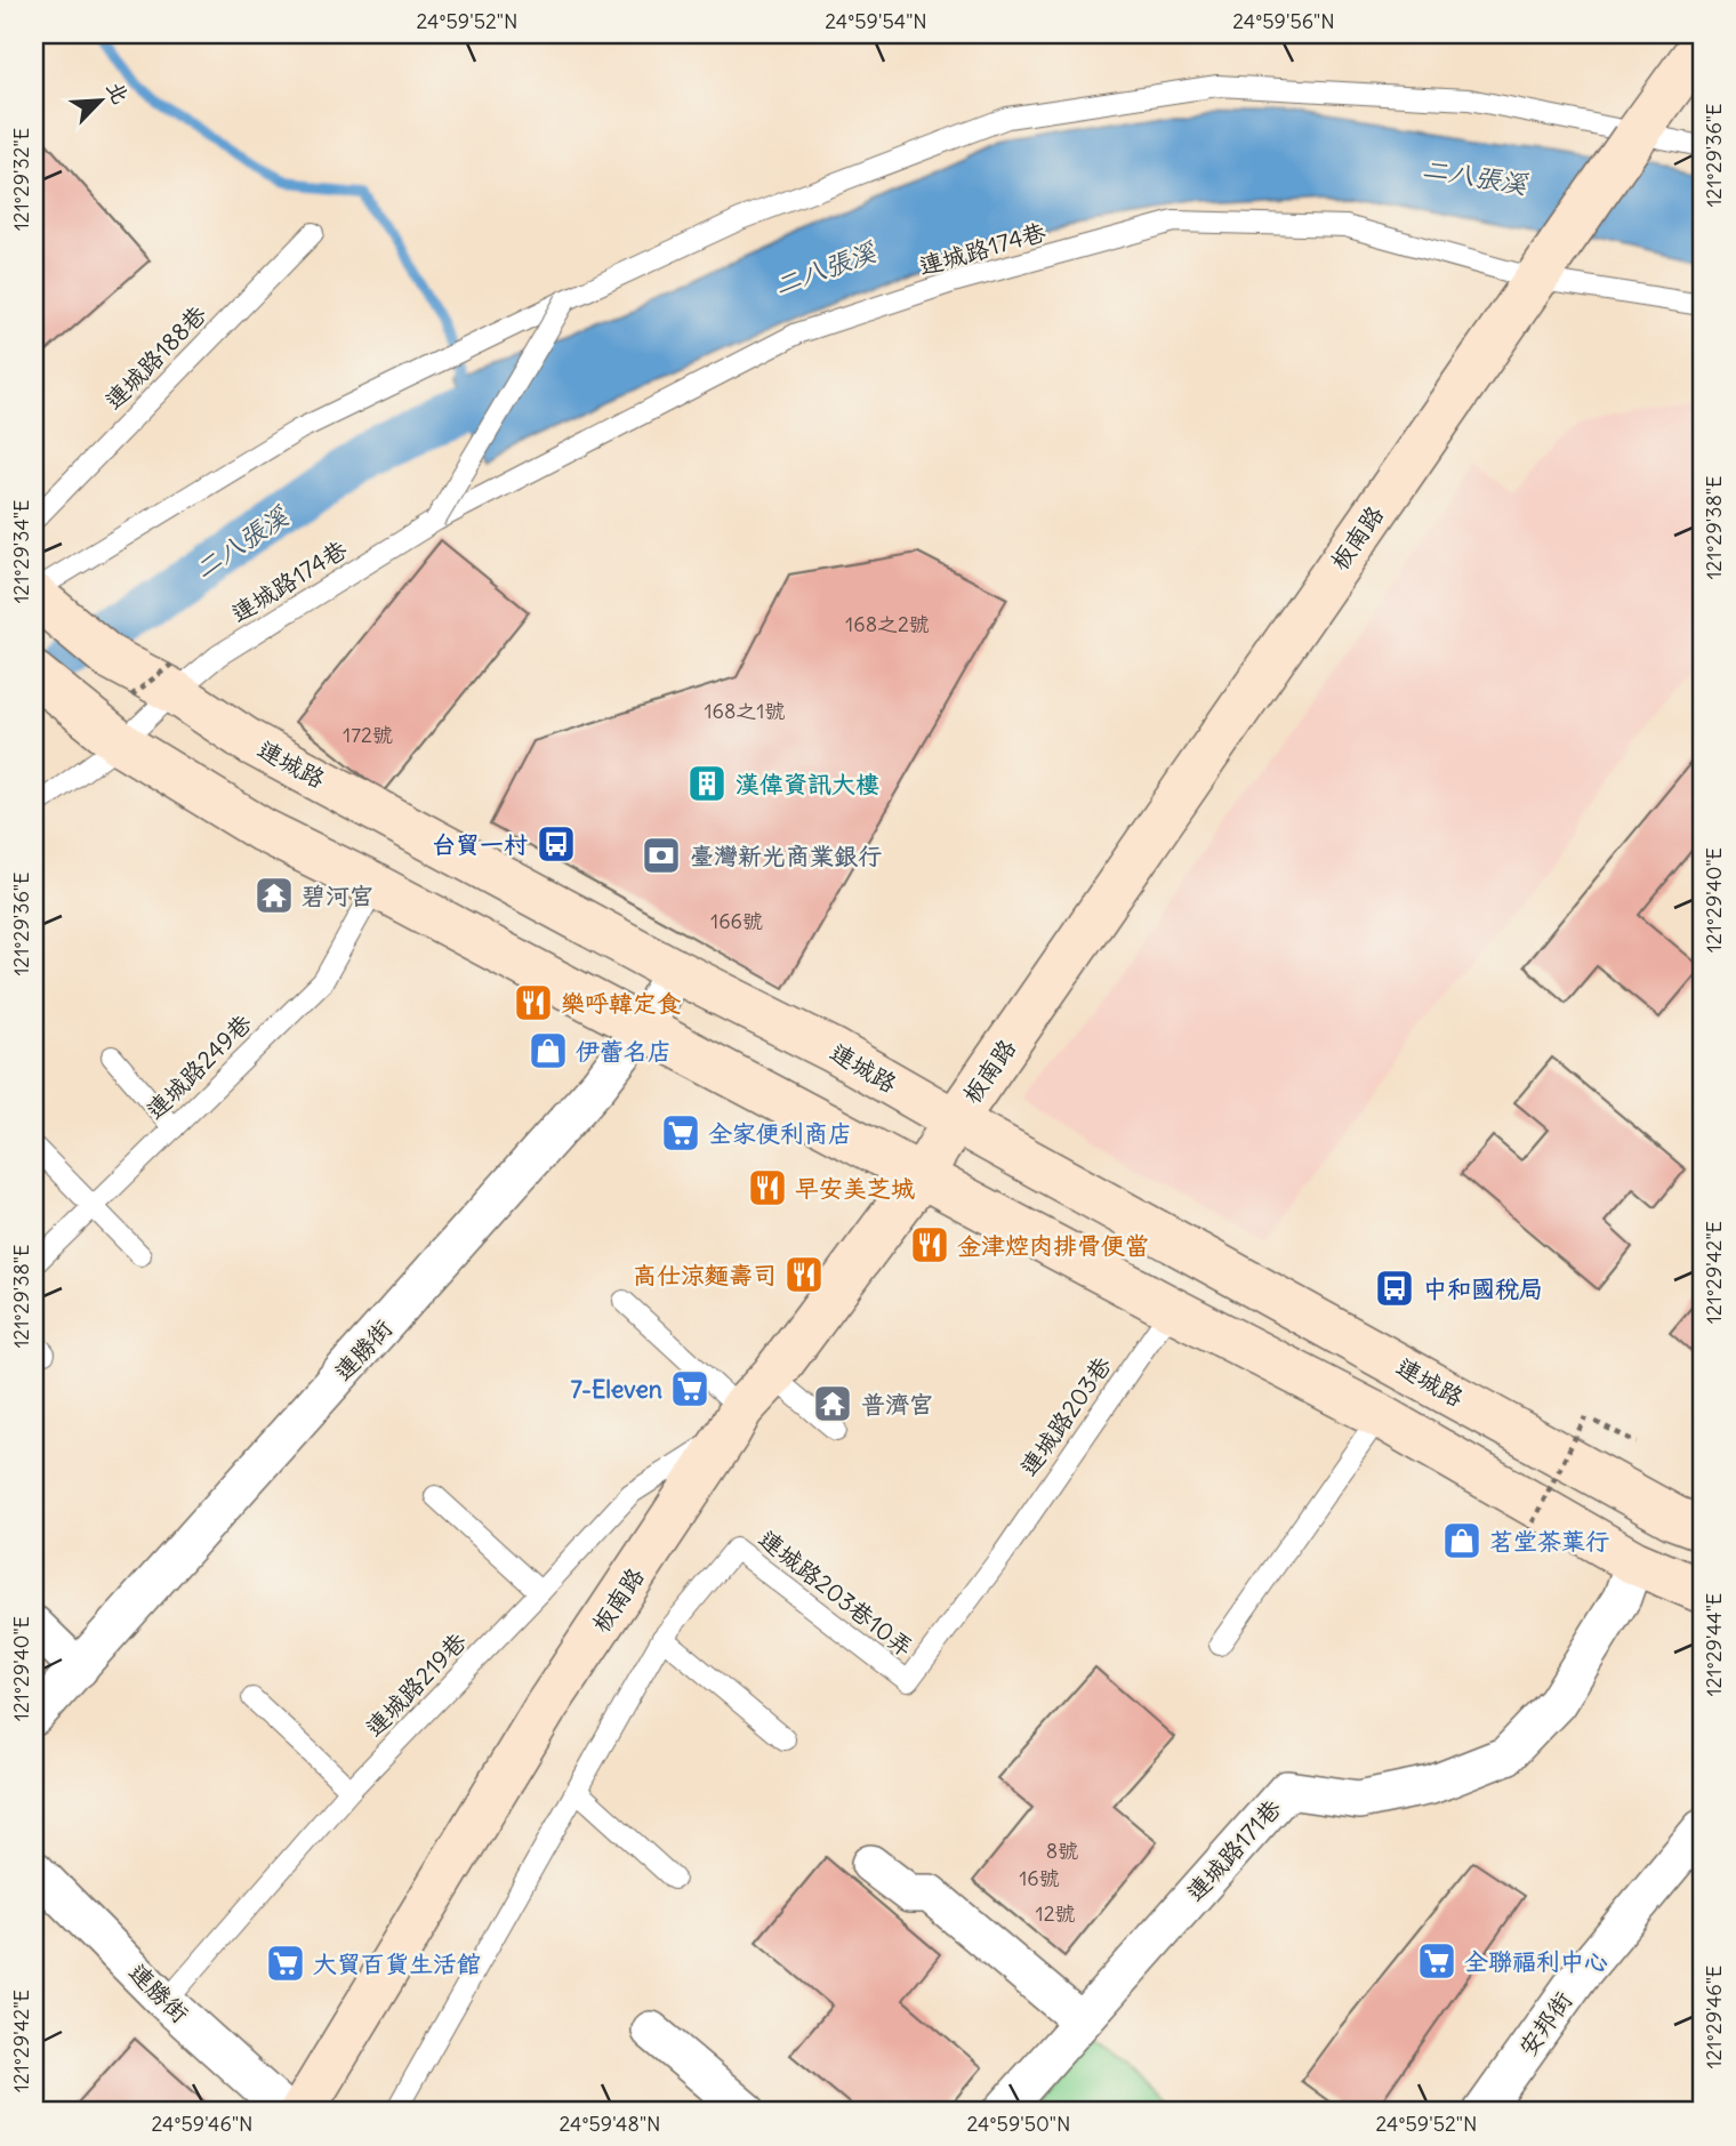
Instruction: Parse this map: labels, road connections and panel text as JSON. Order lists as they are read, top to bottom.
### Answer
{
  "streets": {
    "main road": ["板南路", "連城路"],
    "street": ["連勝街", "連城路171巷", "安邦街"],
    "lane": [
      "連城路174巷",
      "連城路188巷",
      "連城路249巷",
      "連城路203巷",
      "連城路203巷10弄",
      "連城路219巷"
    ]
  },
  "crossings": [
    ["連城路174巷", "板南路"],
    ["連城路174巷", "連城路"],
    ["板南路", "連城路"],
    ["板南路", "連城路219巷"],
    ["連城路", "連勝街"],
    ["連勝街", "連城路219巷"],
    ["連城路203巷", "連城路203巷10弄"]
  ],
  "water": ["二八張溪"],
  "places": {
    "building": ["漢偉資訊大樓"],
    "bus stop": ["台貿一村", "中和國稅局"],
    "bank": ["臺灣新光商業銀行"],
    "temple": ["碧河宮", "普濟宮"],
    "restaurant": [
      "樂呼韓定食",
      "早安美芝城",
      "金津焢肉排骨便當",
      "高仕涼麵壽司"
    ],
    "shop": ["伊蕾名店", "茗堂茶葉行"],
    "supermarket": [
      "全家便利商店",
      "7-Eleven",
      "全聯福利中心",
      "大貿百貨生活館"
    ]
  },
  "house_numbers": [
    "168之2號",
    "168之1號",
    "172號",
    "166號",
    "8號",
    "16號",
    "12號"
  ],
  "north": "top right",
  "coordinates": [
    "24°59'52\"N",
    "24°59'54\"N",
    "24°59'56\"N",
    "121°29'36\"E",
    "121°29'32\"E",
    "121°29'38\"E",
    "121°29'34\"E",
    "121°29'40\"E",
    "121°29'42\"E",
    "121°29'44\"E",
    "121°29'46\"E",
    "24°59'46\"N",
    "24°59'48\"N",
    "24°59'50\"N"
  ]
}
